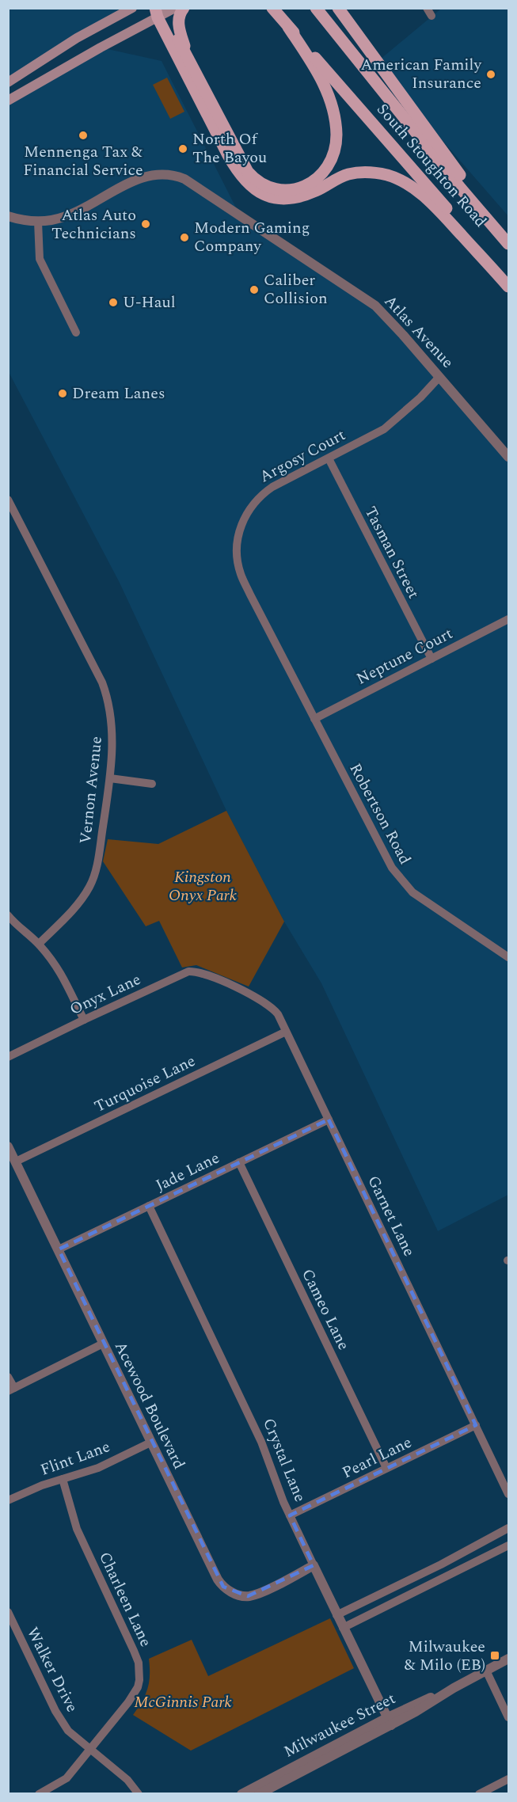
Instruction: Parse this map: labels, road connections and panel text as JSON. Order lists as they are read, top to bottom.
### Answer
{
  "streets": {
    "main road": ["South Stoughton Road"],
    "street": [
      "Atlas Avenue",
      "Argosy Court",
      "Tasman Street",
      "Neptune Court",
      "Vernon Avenue",
      "Robertson Road",
      "Onyx Lane",
      "Turquoise Lane",
      "Jade Lane",
      "Garnet Lane",
      "Cameo Lane",
      "Acewood Boulevard",
      "Pearl Lane",
      "Flint Lane",
      "Crystal Lane",
      "Charleen Lane",
      "Walker Drive",
      "Milwaukee Street"
    ]
  },
  "crossings": [
    ["Atlas Avenue", "Argosy Court"],
    ["Argosy Court", "Tasman Street"],
    ["Argosy Court", "Neptune Court"],
    ["Argosy Court", "Robertson Road"],
    ["Tasman Street", "Neptune Court"],
    ["Neptune Court", "Robertson Road"],
    ["Onyx Lane", "Garnet Lane"],
    ["Turquoise Lane", "Garnet Lane"],
    ["Turquoise Lane", "Acewood Boulevard"],
    ["Jade Lane", "Garnet Lane"],
    ["Jade Lane", "Cameo Lane"],
    ["Jade Lane", "Acewood Boulevard"],
    ["Jade Lane", "Crystal Lane"],
    ["Garnet Lane", "Pearl Lane"],
    ["Cameo Lane", "Pearl Lane"],
    ["Acewood Boulevard", "Flint Lane"],
    ["Acewood Boulevard", "Crystal Lane"],
    ["Pearl Lane", "Crystal Lane"],
    ["Flint Lane", "Charleen Lane"],
    ["Crystal Lane", "Milwaukee Street"],
    ["Charleen Lane", "Walker Drive"]
  ],
  "parks": ["Kingston Onyx Park", "McGinnis Park"],
  "places": {
    "other": [
      "American Family Insurance",
      "Mennenga Tax & Financial Service",
      "North Of The Bayou",
      "Atlas Auto Technicians",
      "Modern Gaming Company",
      "Caliber Collision",
      "U-Haul",
      "Dream Lanes"
    ],
    "transit": ["Milwaukee & Milo (EB)"]
  }
}
